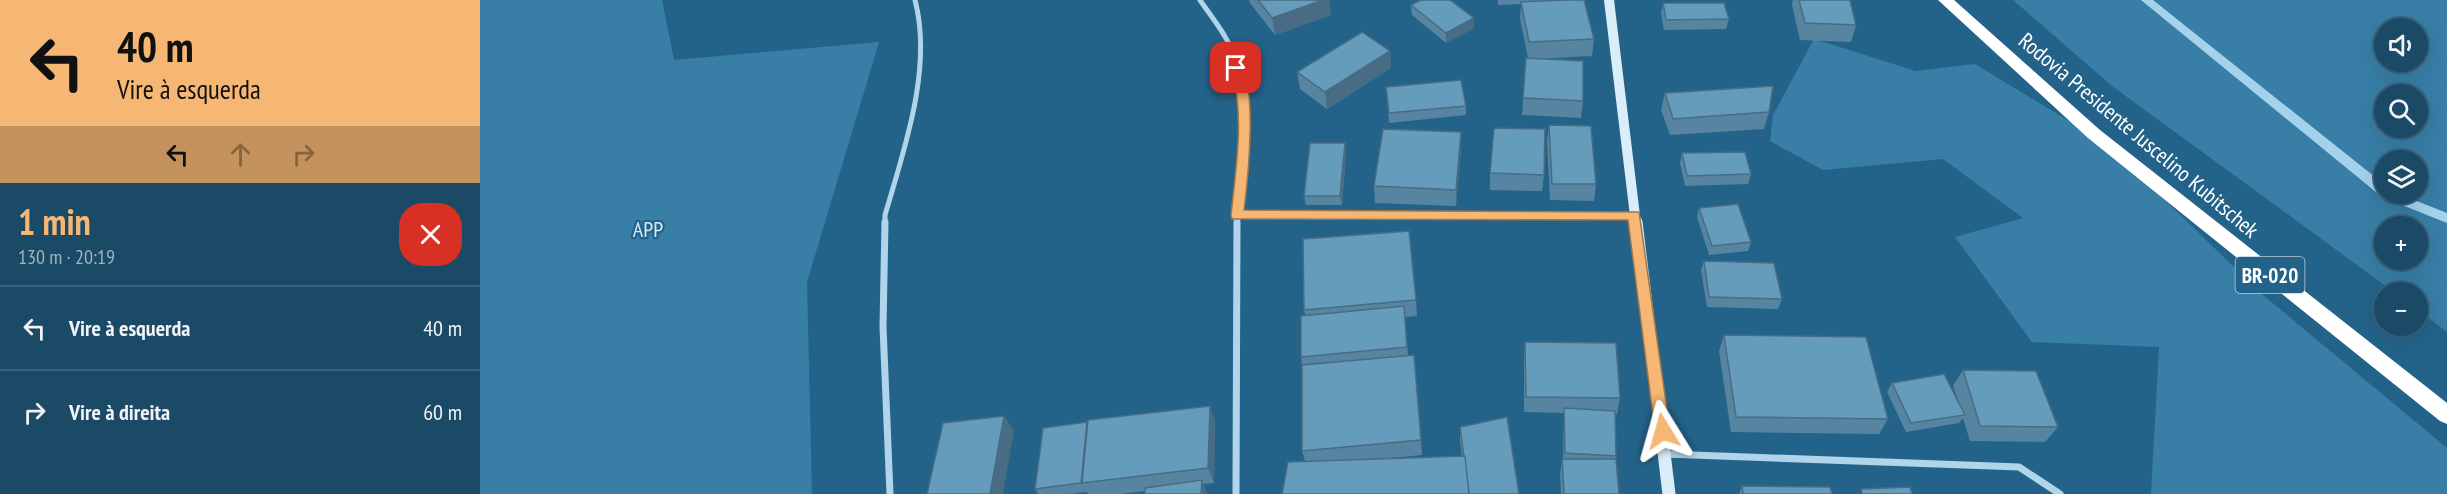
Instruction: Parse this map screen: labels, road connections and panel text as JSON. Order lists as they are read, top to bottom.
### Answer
{
  "streets": {
    "highway": ["Rodovia Presidente Juscelino Kubitschek", "BR-020"]
  },
  "parks": ["APP"],
  "page": {
    "turn": ["40 m", "Vire à esquerda"],
    "map_buttons": ["+", "−"],
    "heading": ["1 min", "130 m · 20:19"],
    "list": [
      {
        "name": "Vire à esquerda",
        "value": "40 m"
      },
      {
        "name": "Vire à direita",
        "value": "60 m"
      }
    ]
  }
}
